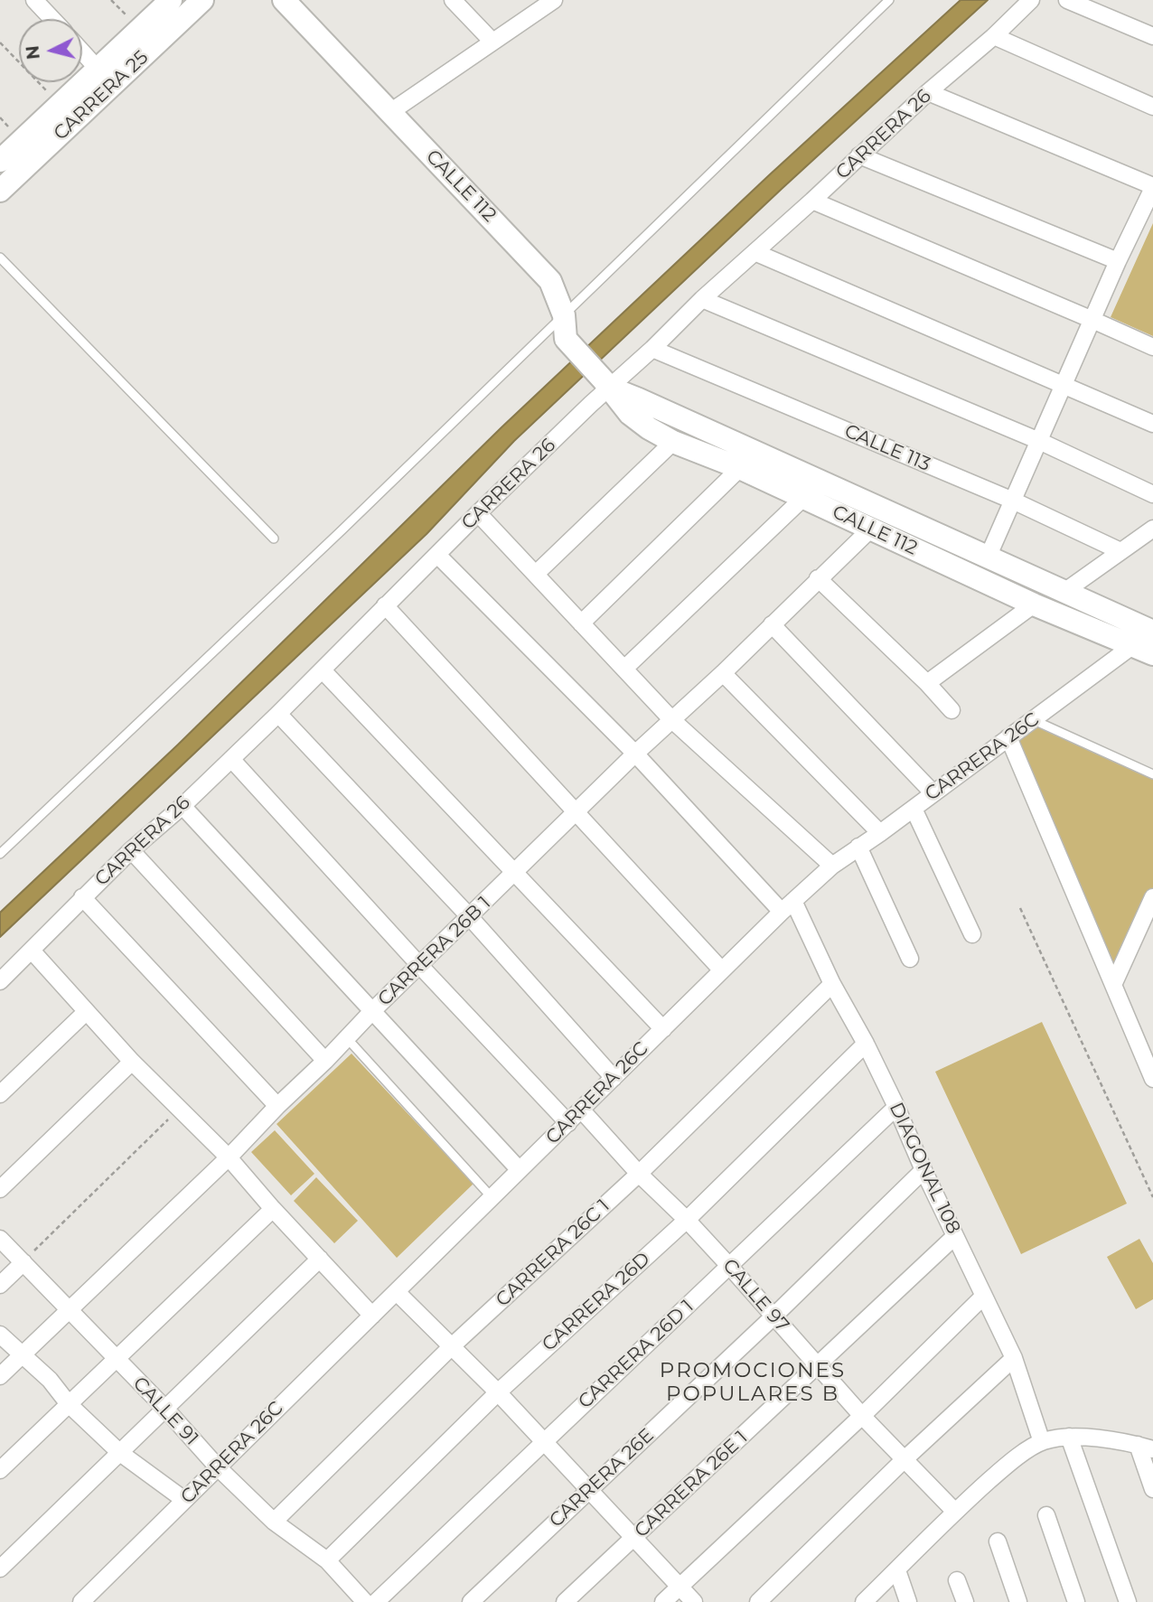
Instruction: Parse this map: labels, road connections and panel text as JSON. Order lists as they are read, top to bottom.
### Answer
{
  "streets": {
    "street": [
      "CARRERA 25",
      "CARRERA 26",
      "CALLE 112",
      "CALLE 113",
      "CARRERA 26C",
      "CARRERA 26B 1",
      "DIAGONAL 108",
      "CARRERA 26C 1",
      "CALLE 97",
      "CARRERA 26D",
      "CARRERA 26D 1",
      "CALLE 91",
      "CARRERA 26E",
      "CARRERA 26E 1"
    ]
  },
  "crossings": [
    ["CARRERA 26", "CALLE 112"],
    ["CARRERA 26", "CALLE 113"],
    ["CARRERA 26", "DIAGONAL 108"],
    ["CALLE 112", "CARRERA 26C"],
    ["CALLE 112", "CARRERA 26B 1"],
    ["CARRERA 26C", "DIAGONAL 108"],
    ["CARRERA 26C", "CALLE 97"],
    ["CARRERA 26C", "CALLE 91"],
    ["CARRERA 26B 1", "DIAGONAL 108"],
    ["CARRERA 26B 1", "CALLE 91"],
    ["DIAGONAL 108", "CARRERA 26C 1"],
    ["DIAGONAL 108", "CARRERA 26D"],
    ["DIAGONAL 108", "CARRERA 26D 1"],
    ["DIAGONAL 108", "CARRERA 26E"],
    ["DIAGONAL 108", "CARRERA 26E 1"],
    ["CARRERA 26C 1", "CALLE 97"],
    ["CARRERA 26C 1", "CALLE 91"],
    ["CALLE 97", "CARRERA 26D"],
    ["CALLE 97", "CARRERA 26D 1"],
    ["CALLE 97", "CARRERA 26E"],
    ["CALLE 97", "CARRERA 26E 1"],
    ["CARRERA 26D", "CALLE 91"]
  ],
  "districts": ["PROMOCIONES POPULARES B"],
  "north": "left"
}
